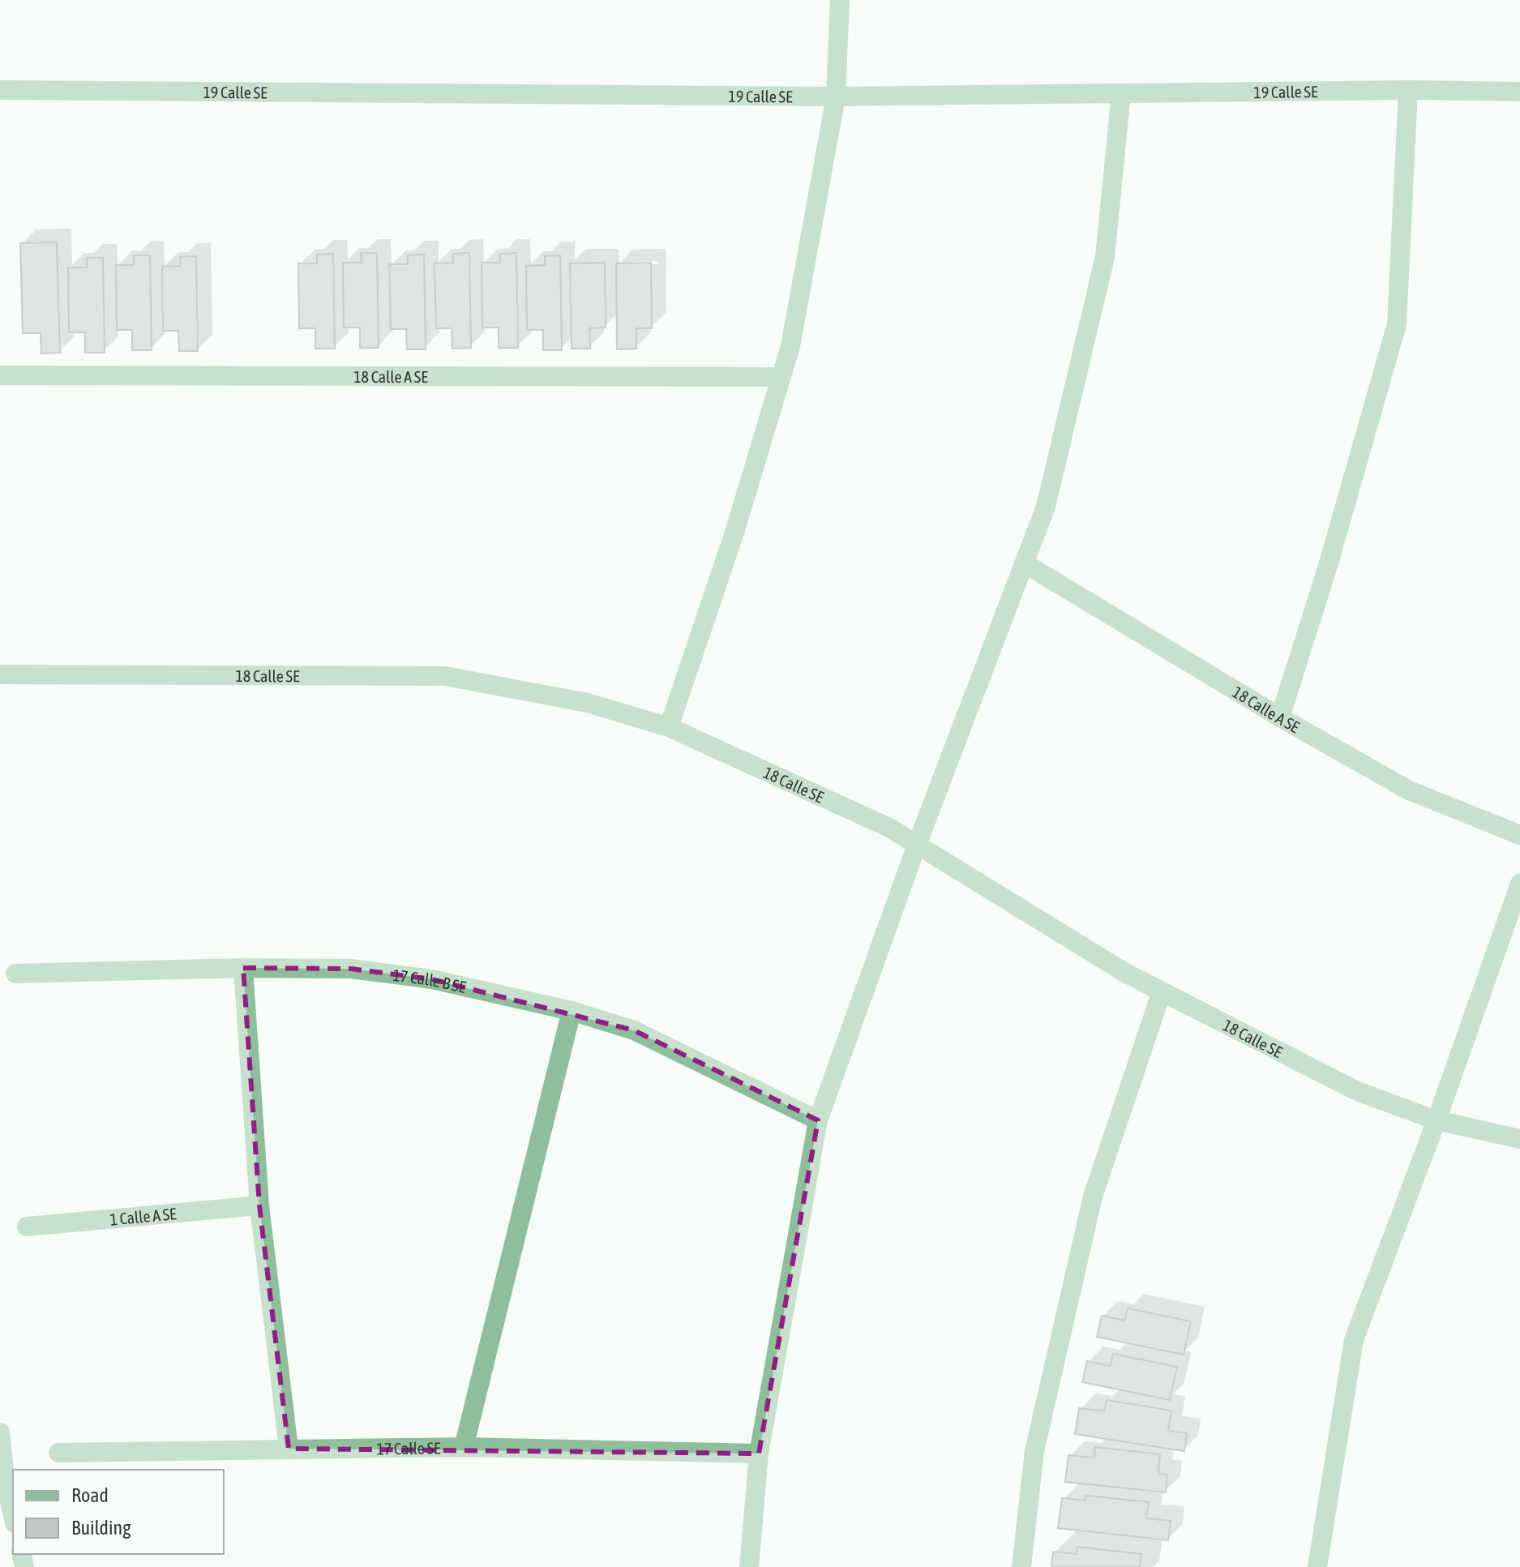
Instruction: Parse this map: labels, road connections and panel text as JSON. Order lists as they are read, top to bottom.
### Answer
{
  "streets": {
    "street": [
      "19 Calle SE",
      "18 Calle A SE",
      "18 Calle SE",
      "17 Calle B SE",
      "1 Calle A SE",
      "17 Calle SE"
    ]
  },
  "legend": ["Road", "Building"]
}
